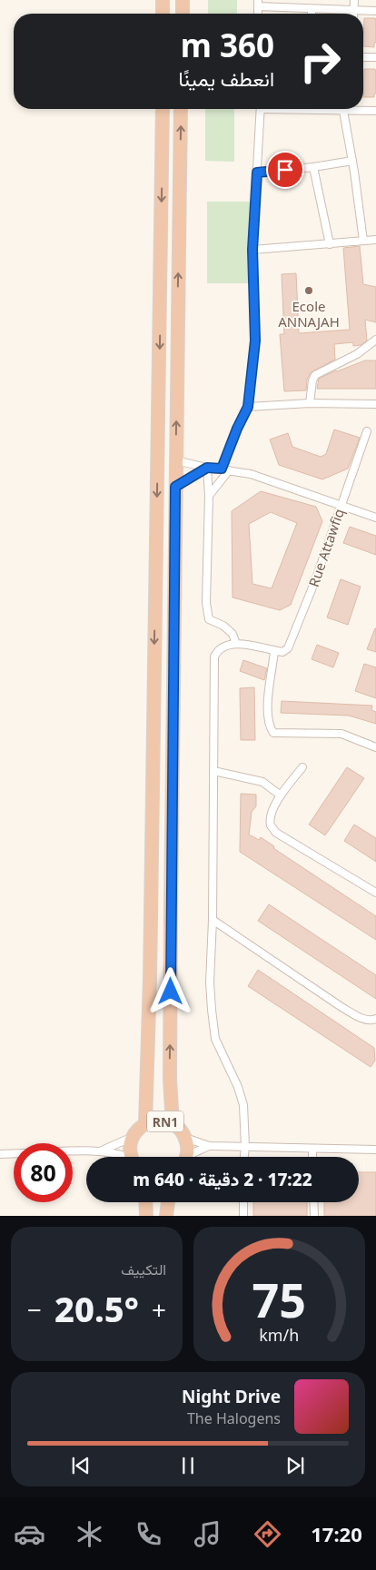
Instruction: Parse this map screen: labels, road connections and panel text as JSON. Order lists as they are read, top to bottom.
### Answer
{
  "streets": {
    "highway": ["RN1"],
    "street": ["Rue Attawfiq"]
  },
  "places": ["Ecole ANNAJAH"],
  "page": {
    "turn": ["360 m", "انعطف يمينًا"],
    "limit": "80",
    "trip": "17:22 · 2 دقيقة · 640 m",
    "tile": "التكييف",
    "heat": ["−", "20.5°", "+"],
    "song": ["Night Drive", "The Halogens"],
    "tabs": "17:20",
    "gauge": ["75", "km/h"]
  }
}
